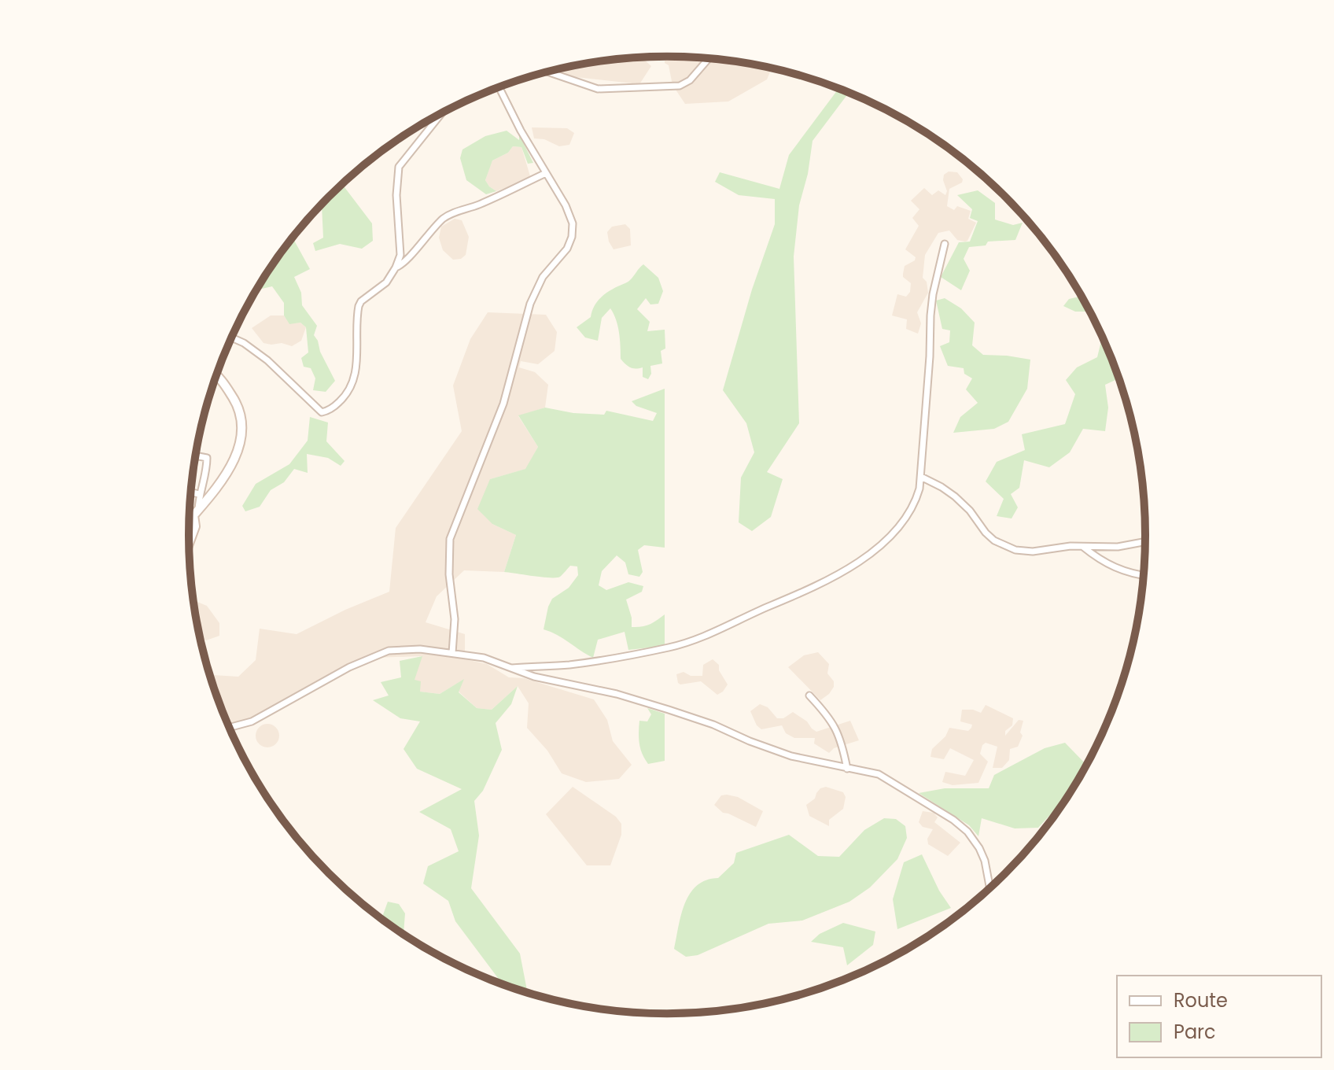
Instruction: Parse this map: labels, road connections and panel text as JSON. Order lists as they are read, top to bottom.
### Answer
{
  "legend": ["Route", "Parc"]
}
